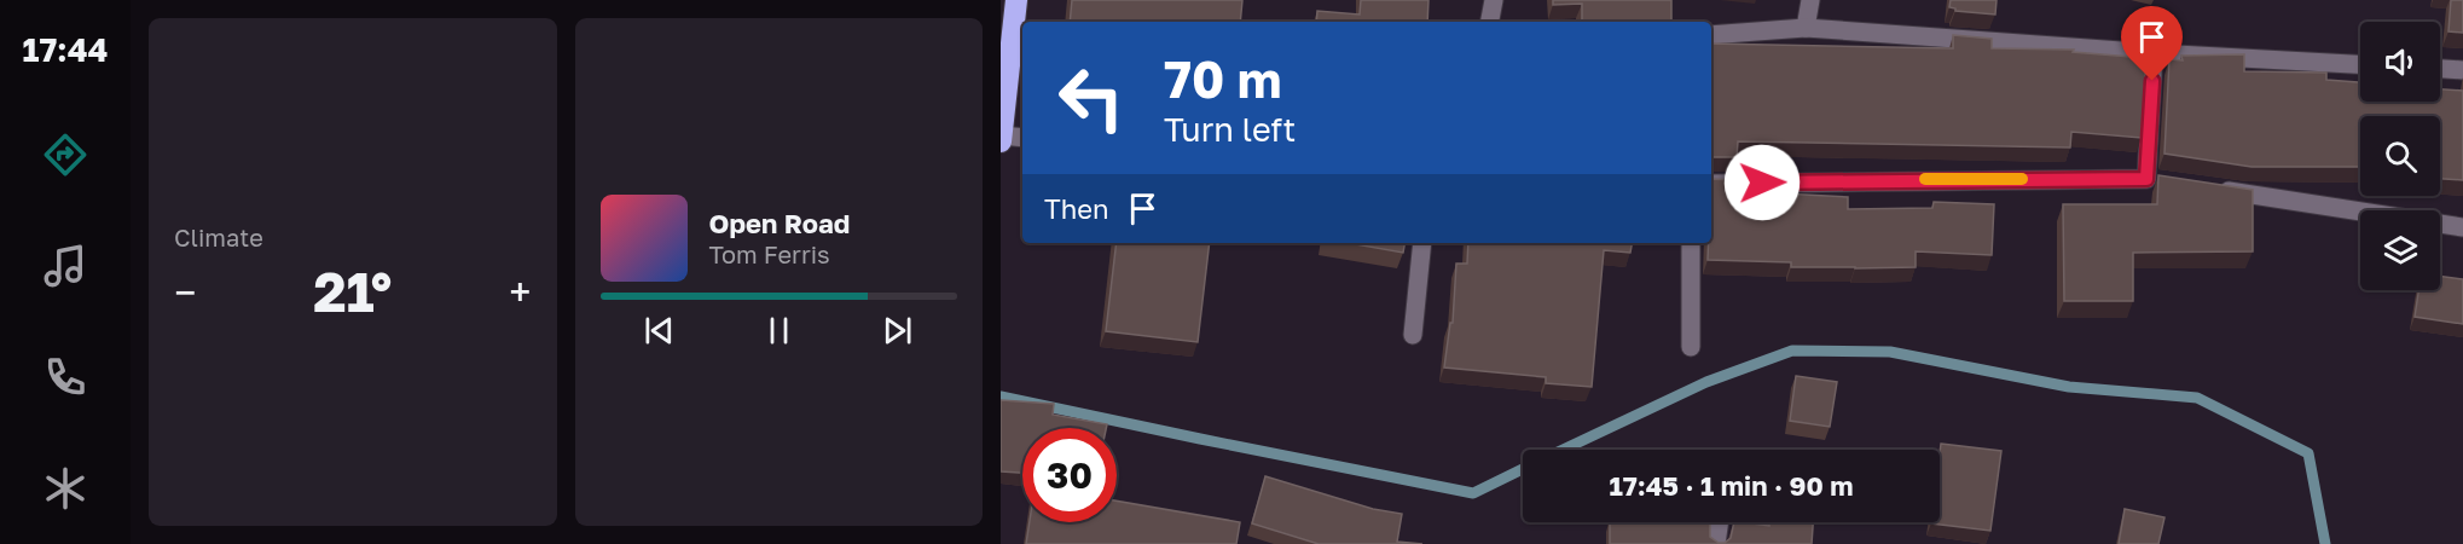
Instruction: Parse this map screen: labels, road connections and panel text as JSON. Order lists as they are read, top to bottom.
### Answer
{
  "page": {
    "tabs": "17:44",
    "tile": "Climate",
    "turn": ["70 m", "Turn left"],
    "then": "Then",
    "song": ["Open Road", "Tom Ferris"],
    "heat": ["−", "21°", "+"],
    "limit": "30",
    "trip": "17:45 · 1 min · 90 m"
  }
}
